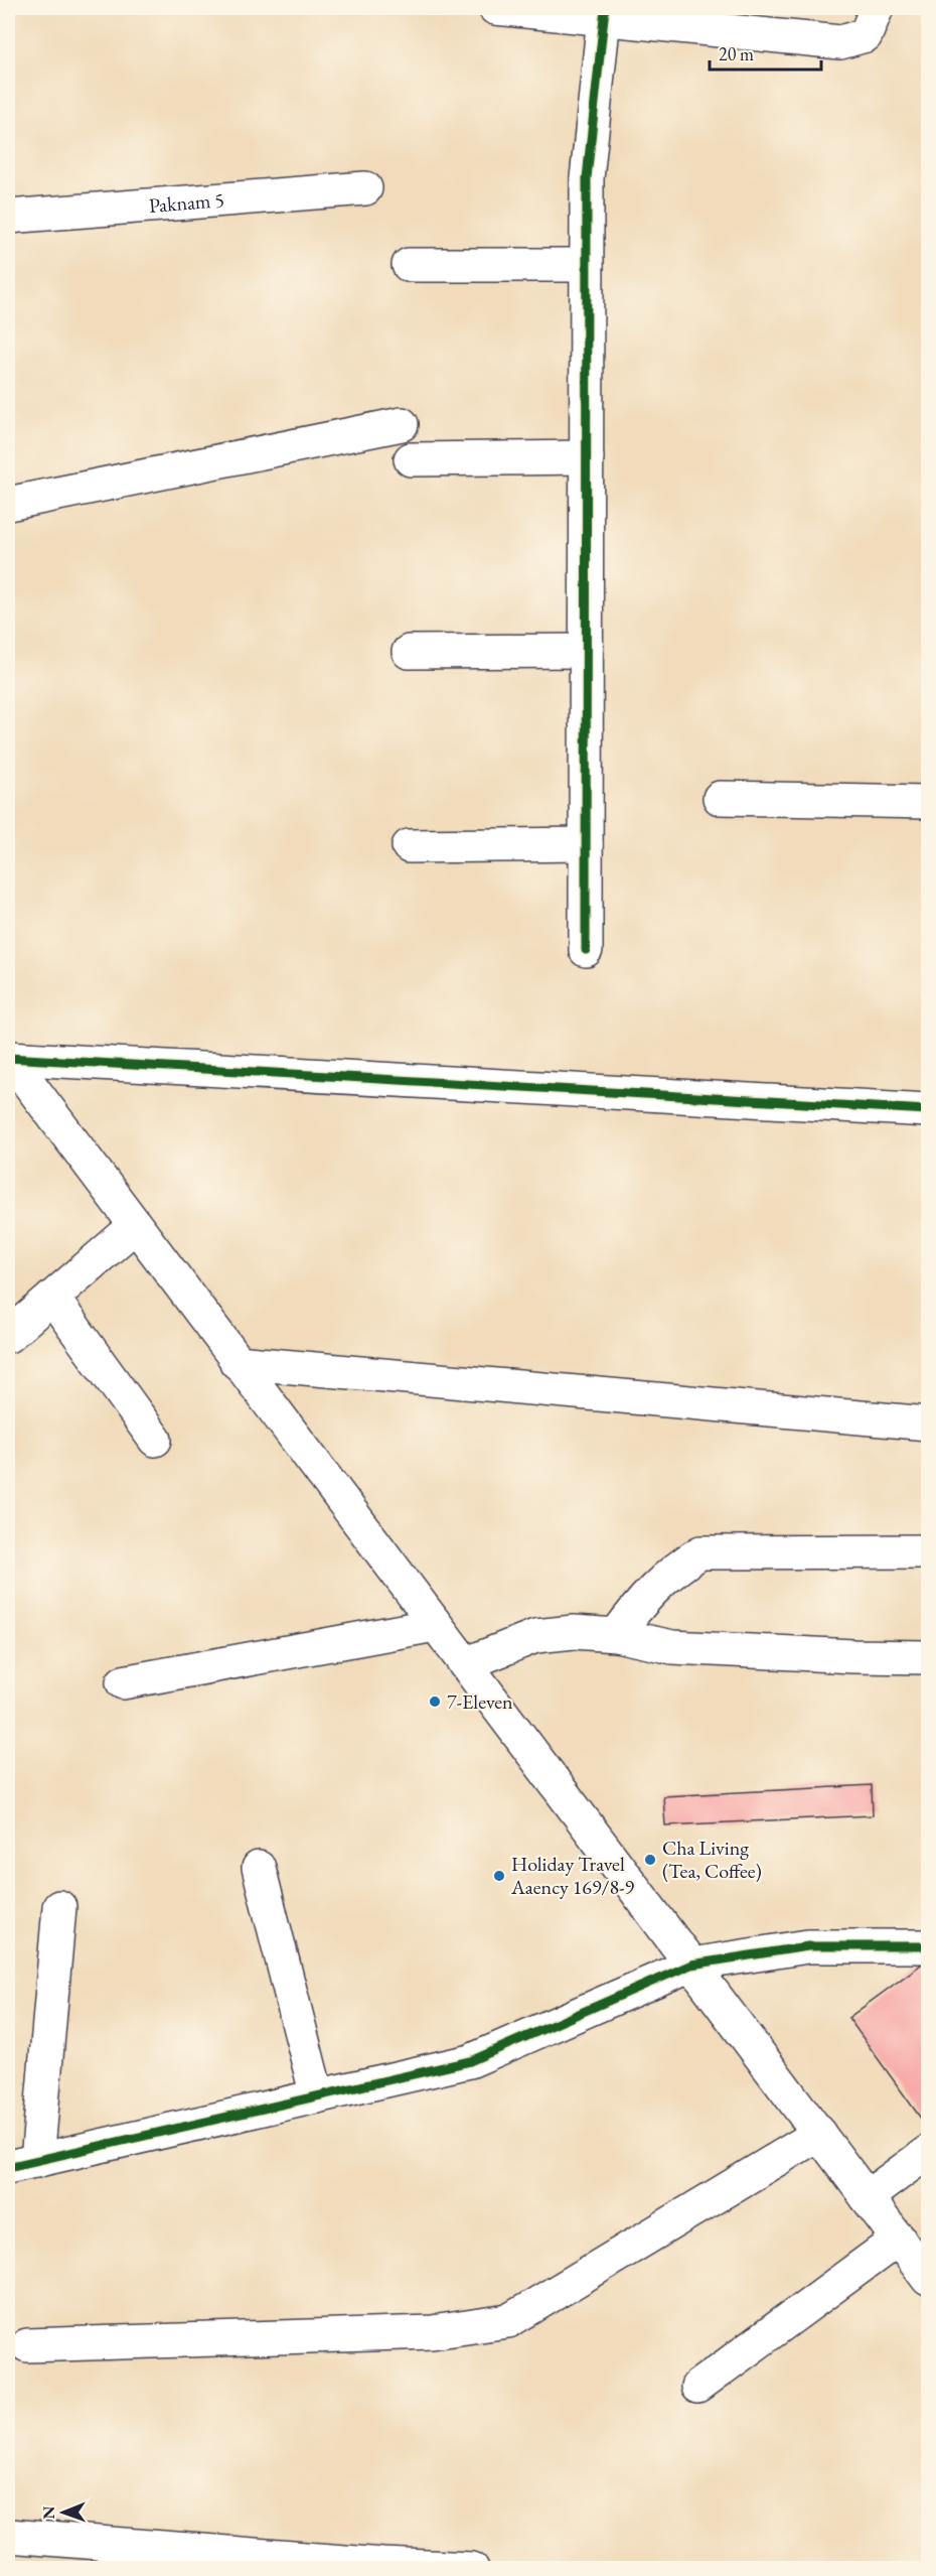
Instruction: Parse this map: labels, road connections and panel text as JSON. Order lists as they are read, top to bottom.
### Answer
{
  "streets": {
    "street": ["Paknam 5"]
  },
  "places": ["7-Eleven", "Cha Living (Tea, Coffee)", "Holiday Travel Aaency 169/8-9"],
  "scale_bar": "20 m",
  "north": "left"
}
